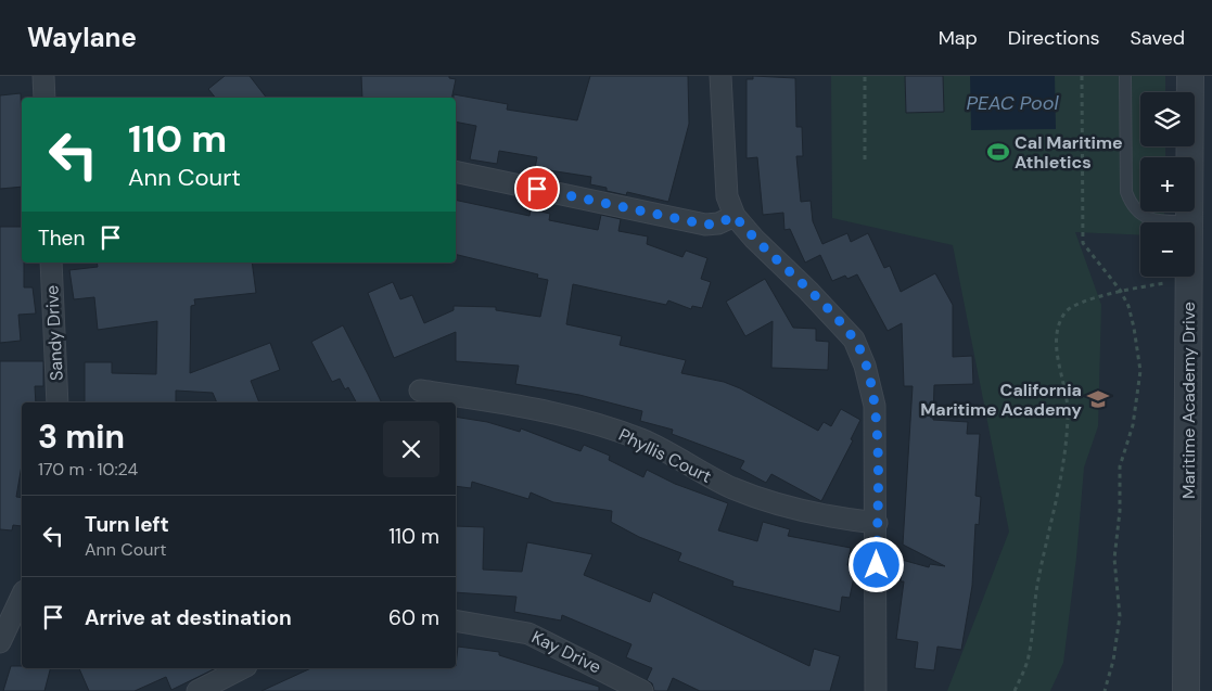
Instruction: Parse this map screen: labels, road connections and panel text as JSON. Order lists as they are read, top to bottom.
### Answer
{
  "streets": {
    "street": [
      "Sandy Drive",
      "Maritime Academy Drive",
      "Phyllis Court",
      "Kay Drive"
    ]
  },
  "water": ["PEAC Pool"],
  "places": {
    "sports": ["Cal Maritime Athletics"],
    "school or university": ["California Maritime Academy"]
  },
  "page": {
    "header": "Waylane",
    "nav": ["Map", "Directions", "Saved"],
    "map_buttons": ["+", "−"],
    "turn": ["110 m", "Ann Court"],
    "then": "Then",
    "heading": ["3 min", "170 m · 10:24"],
    "list": [
      {
        "name": "Turn left",
        "note": "Ann Court",
        "value": "110 m"
      },
      {
        "name": "Arrive at destination",
        "value": "60 m"
      }
    ]
  }
}
